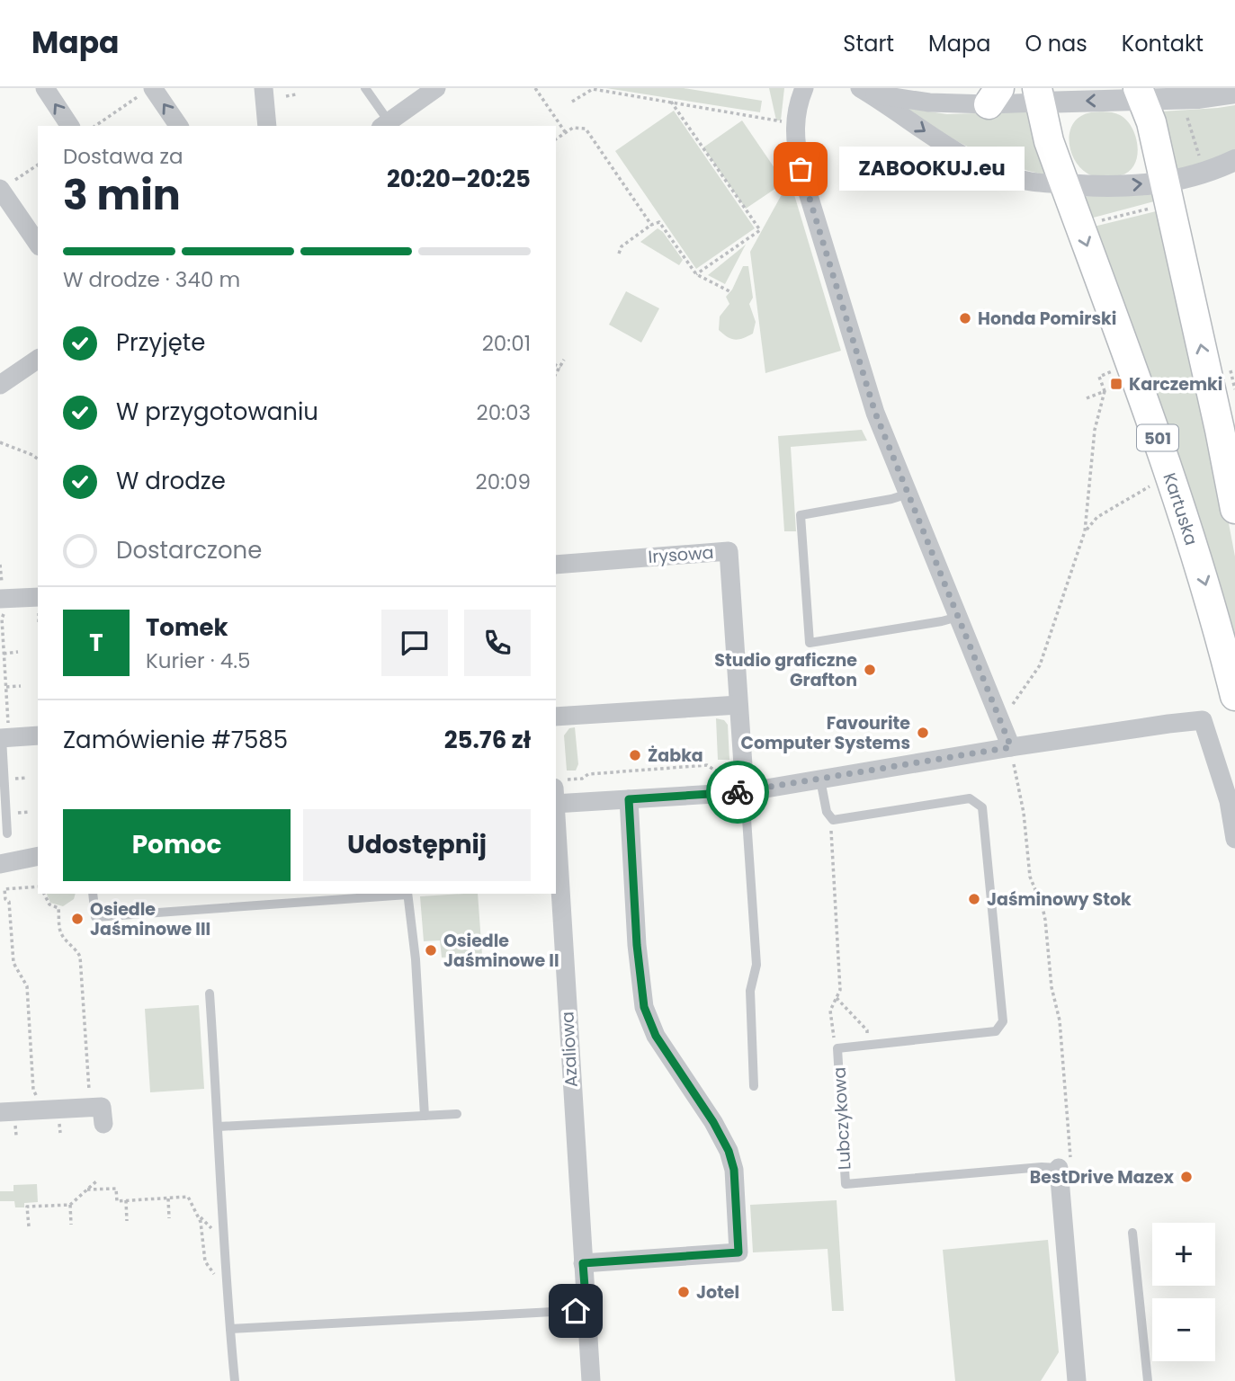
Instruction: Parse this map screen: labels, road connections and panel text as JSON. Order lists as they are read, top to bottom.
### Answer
{
  "streets": {
    "main road": ["501", "Kartuska"],
    "street": ["Irysowa", "Azaliowa"],
    "lane": ["Lubczykowa"]
  },
  "crossings": [
    ["501", "Kartuska"]
  ],
  "places": {
    "other": [
      "ZABOOKUJ.eu",
      "Honda Pomirski",
      "Studio graficzne Grafton",
      "Favourite Computer Systems",
      "Żabka",
      "Jaśminowy Stok",
      "Osiedle Jaśminowe III",
      "Osiedle Jaśminowe II",
      "BestDrive Mazex",
      "Jotel"
    ],
    "transit": ["Karczemki"]
  },
  "page": {
    "header": "Mapa",
    "nav": [
      "Start",
      "Mapa",
      "O nas",
      "Kontakt"
    ],
    "heading": ["3 min", "Dostawa za", "20:20–20:25"],
    "panel": [
      "Tomek",
      "Kurier · 4.5",
      "Zamówienie #7585",
      "25.76 zł"
    ],
    "bubble": "ZABOOKUJ.eu",
    "bar": "W drodze · 340 m",
    "list": [
      ["Przyjęte", "20:01"],
      ["W przygotowaniu", "20:03"],
      ["W drodze", "20:09"],
      "Dostarczone"
    ],
    "round": "T",
    "buttons": ["Pomoc", "Udostępnij"],
    "map_buttons": ["+", "−"]
  }
}
